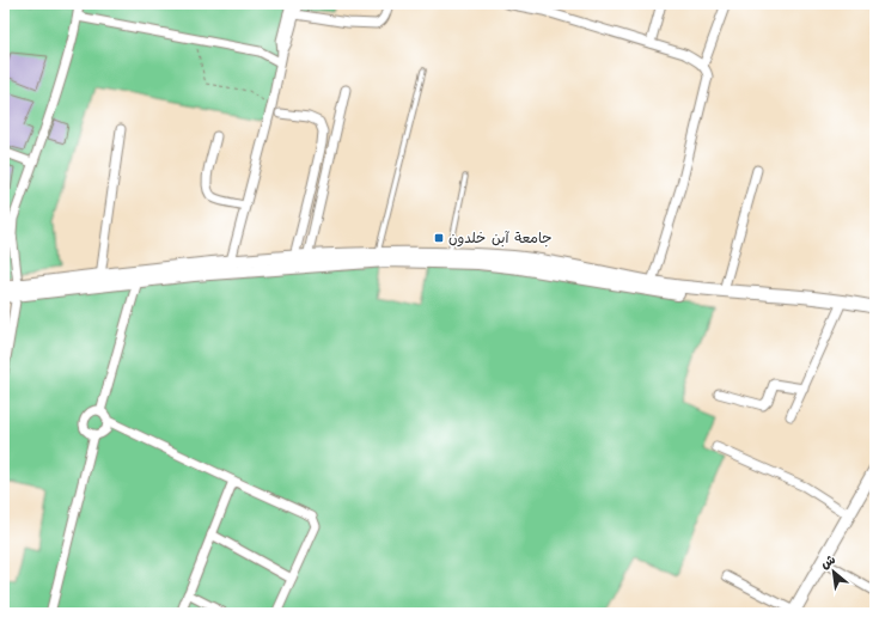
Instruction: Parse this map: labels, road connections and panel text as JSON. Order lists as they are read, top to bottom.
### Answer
{
  "places": {
    "transit": ["جامعة آبن خلدون"]
  },
  "north": "top left"
}
